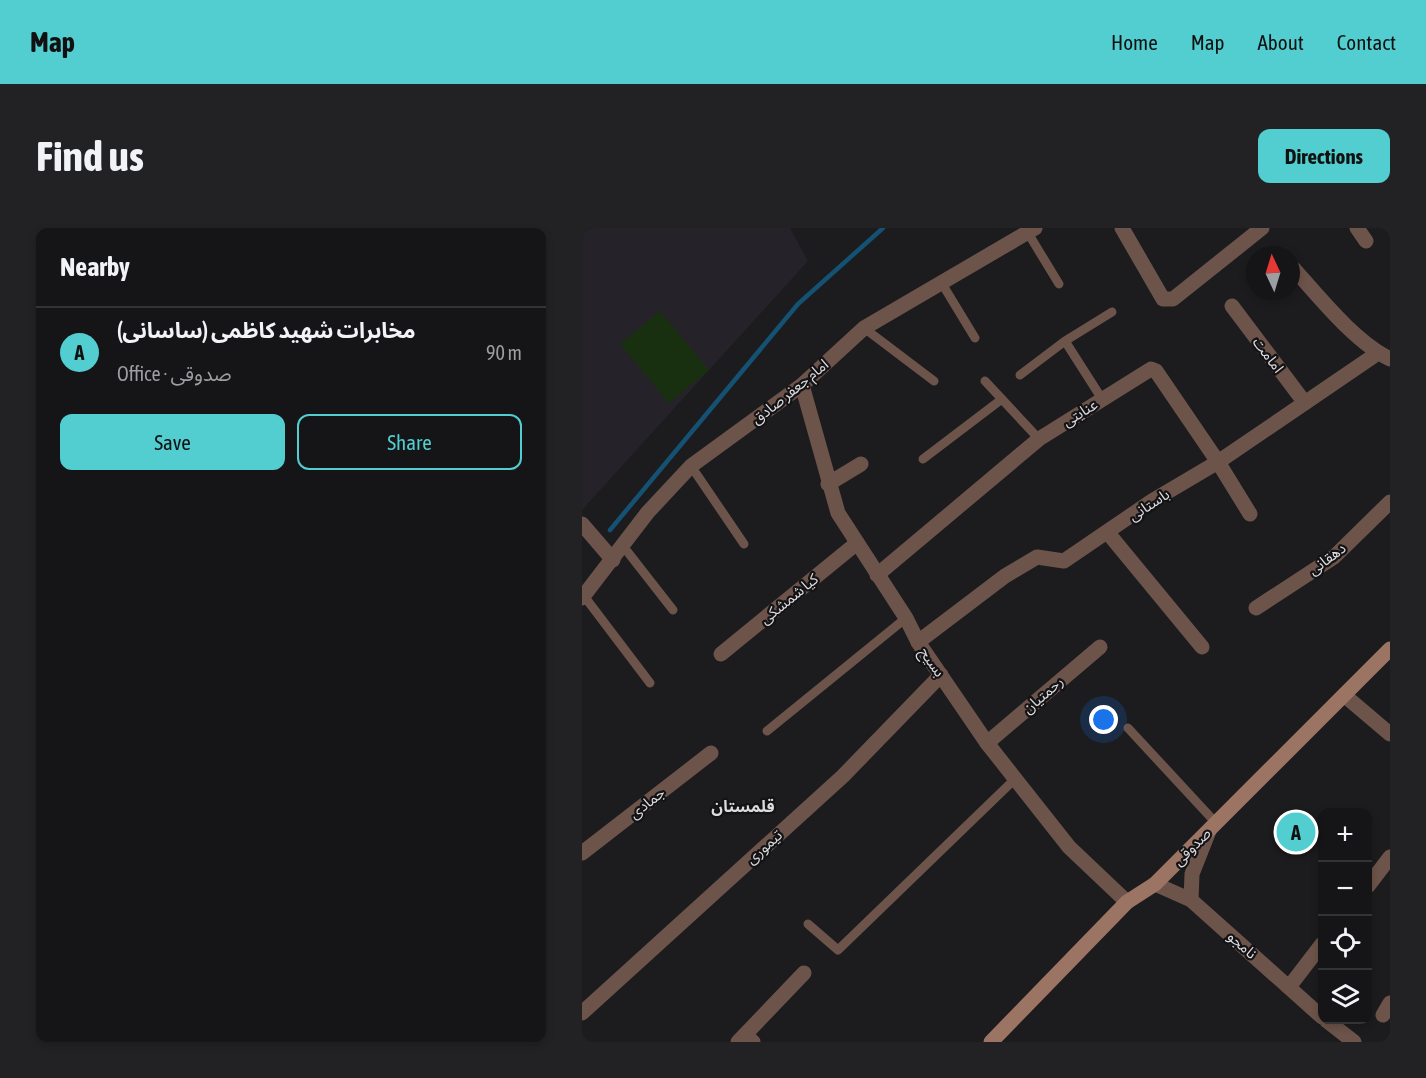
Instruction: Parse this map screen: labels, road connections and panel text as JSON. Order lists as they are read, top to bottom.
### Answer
{
  "streets": {
    "main road": ["صدوقی"],
    "street": [
      "امامت",
      "امام جعفر صادق",
      "عنایتی",
      "باستانی",
      "دهقانی",
      "کیا شمشکی",
      "بسیح",
      "رحمتیان",
      "جمادی",
      "تیموری",
      "نامجو"
    ]
  },
  "crossings": [
    ["امامت", "باستانی"],
    ["امام جعفر صادق", "بسیح"],
    ["عنایتی", "باستانی"],
    ["عنایتی", "بسیح"],
    ["باستانی", "بسیح"],
    ["کیا شمشکی", "بسیح"],
    ["بسیح", "رحمتیان"],
    ["بسیح", "تیموری"],
    ["بسیح", "صدوقی"],
    ["صدوقی", "نامجو"]
  ],
  "districts": ["قلمستان"],
  "north": "top",
  "page": {
    "header": "Map",
    "nav": [
      "Home",
      "Map",
      "About",
      "Contact"
    ],
    "buttons": [
      "Directions",
      ["Save", "Share"]
    ],
    "title": "Find us",
    "heading": "Nearby",
    "list": [
      {
        "mark": "A",
        "name": "مخابرات شهید کاظمی (ساسانی)",
        "note": "Office · صدوقی",
        "value": "90 m"
      }
    ],
    "map_buttons": ["+", "−"],
    "pins": "A"
  }
}
